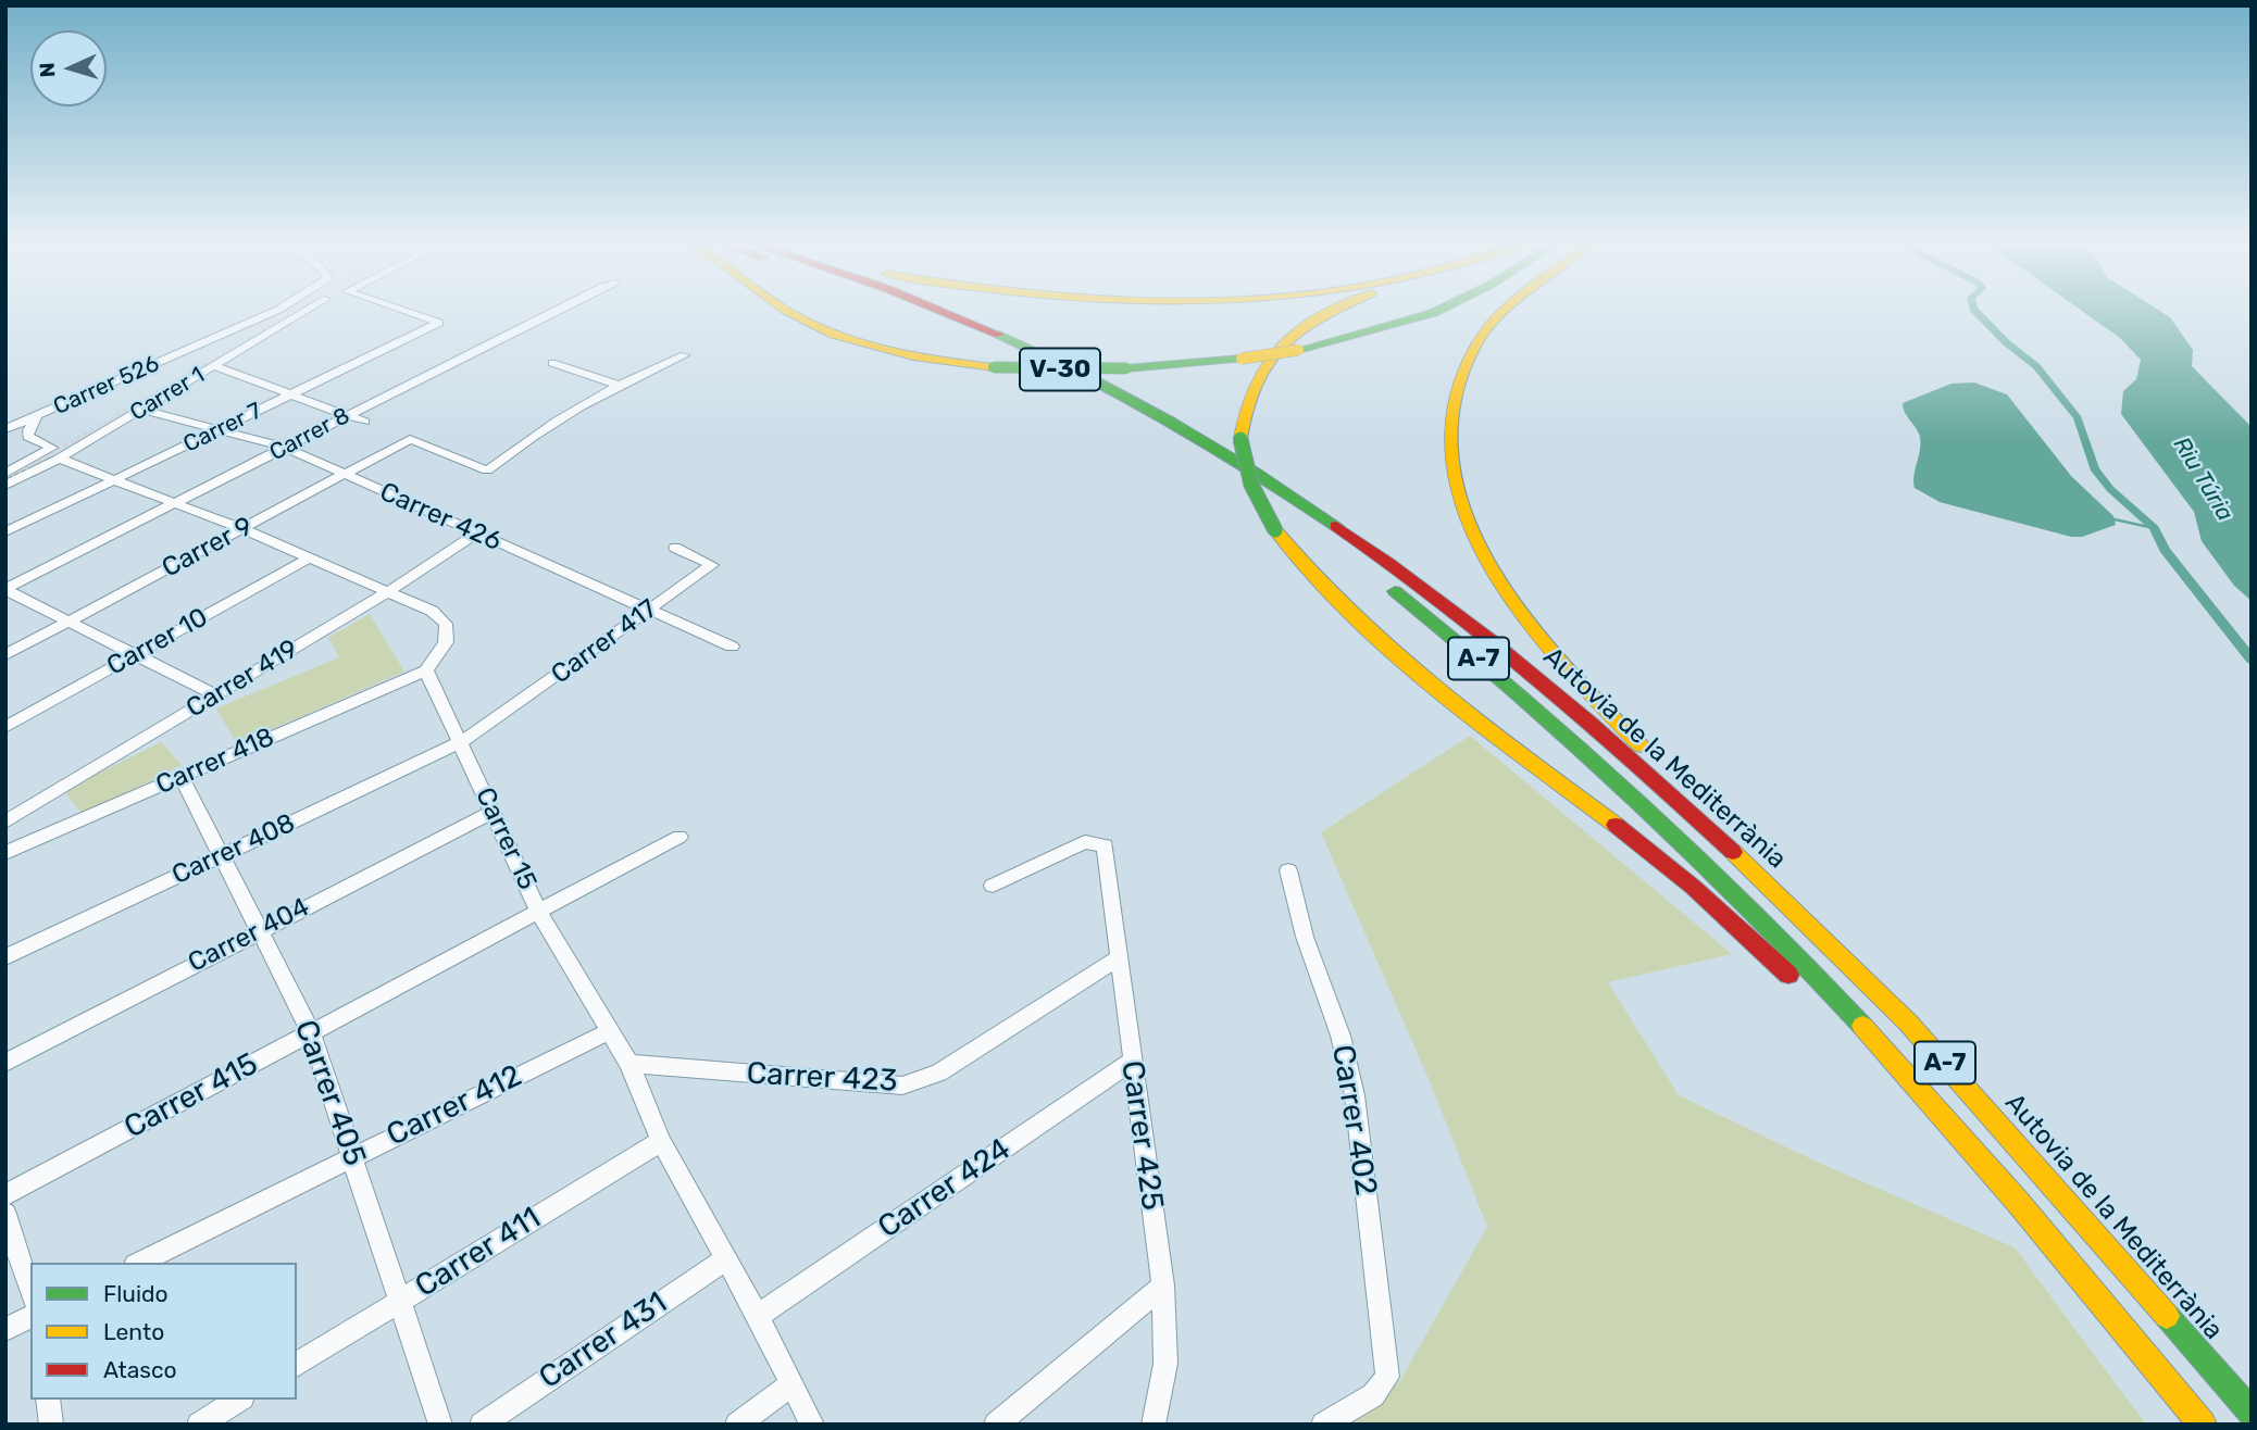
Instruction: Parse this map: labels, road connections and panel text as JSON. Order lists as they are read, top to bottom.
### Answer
{
  "streets": {
    "highway": ["V-30", "A-7", "Autovia de la Mediterrània"],
    "street": [
      "Carrer 526",
      "Carrer 1",
      "Carrer 7",
      "Carrer 8",
      "Carrer 426",
      "Carrer 9",
      "Carrer 10",
      "Carrer 417",
      "Carrer 419",
      "Carrer 418",
      "Carrer 15",
      "Carrer 408",
      "Carrer 404",
      "Carrer 423",
      "Carrer 405",
      "Carrer 415",
      "Carrer 412",
      "Carrer 402",
      "Carrer 425",
      "Carrer 424",
      "Carrer 411",
      "Carrer 431"
    ]
  },
  "crossings": [
    ["Carrer 1", "Carrer 426"],
    ["Carrer 7", "Carrer 426"],
    ["Carrer 8", "Carrer 426"],
    ["Carrer 426", "Carrer 9"],
    ["Carrer 426", "Carrer 417"],
    ["Carrer 426", "Carrer 419"],
    ["Carrer 417", "Carrer 15"],
    ["Carrer 417", "Carrer 408"],
    ["Carrer 418", "Carrer 15"],
    ["Carrer 418", "Carrer 405"],
    ["Carrer 15", "Carrer 408"],
    ["Carrer 15", "Carrer 404"],
    ["Carrer 15", "Carrer 423"],
    ["Carrer 15", "Carrer 415"],
    ["Carrer 15", "Carrer 412"],
    ["Carrer 15", "Carrer 424"],
    ["Carrer 15", "Carrer 411"],
    ["Carrer 15", "Carrer 431"],
    ["Carrer 408", "Carrer 405"],
    ["Carrer 404", "Carrer 405"],
    ["Carrer 423", "Carrer 425"],
    ["Carrer 405", "Carrer 415"],
    ["Carrer 405", "Carrer 412"],
    ["Carrer 405", "Carrer 411"],
    ["Carrer 425", "Carrer 424"]
  ],
  "water": ["Riu Túria"],
  "legend": ["Fluido", "Lento", "Atasco"],
  "north": "left"
}
